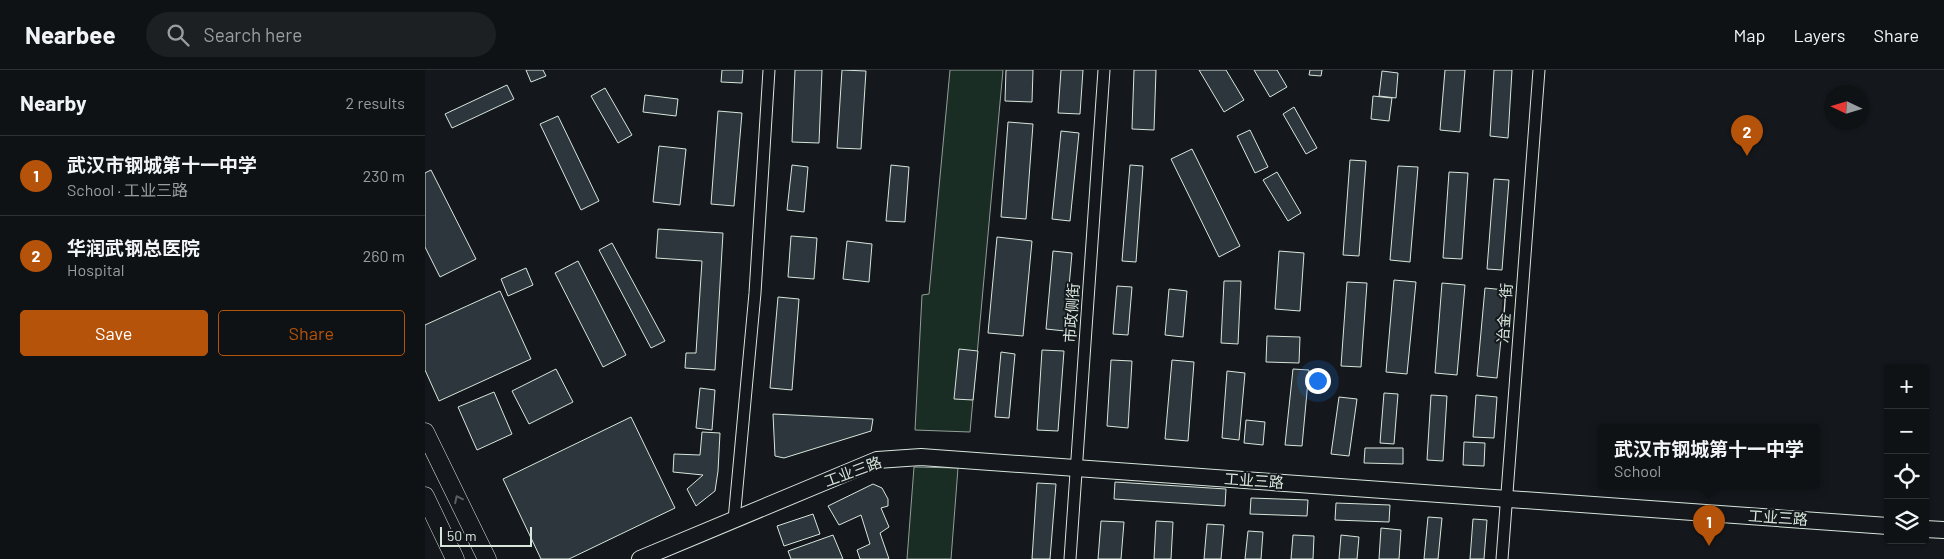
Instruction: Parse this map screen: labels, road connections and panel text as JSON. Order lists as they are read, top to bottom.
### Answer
{
  "streets": {
    "main road": ["工业三路"],
    "street": ["市政侧街", "冶金一街"]
  },
  "crossings": [
    ["市政侧街", "工业三路"],
    ["冶金一街", "工业三路"]
  ],
  "scale_bar": "50 m",
  "north": "left",
  "page": {
    "header": "Nearbee",
    "search": "Search here",
    "nav": ["Map", "Layers", "Share"],
    "heading": ["Nearby", "2 results"],
    "pins": ["2", "1"],
    "list": [
      {
        "mark": "1",
        "name": "武汉市钢城第十一中学",
        "note": "School · 工业三路",
        "value": "230 m"
      },
      {
        "mark": "2",
        "name": "华润武钢总医院",
        "note": "Hospital",
        "value": "260 m"
      }
    ],
    "buttons": ["Save", "Share"],
    "map_buttons": ["+", "−"],
    "popup": ["武汉市钢城第十一中学", "School"],
    "scale": "50 m"
  }
}
